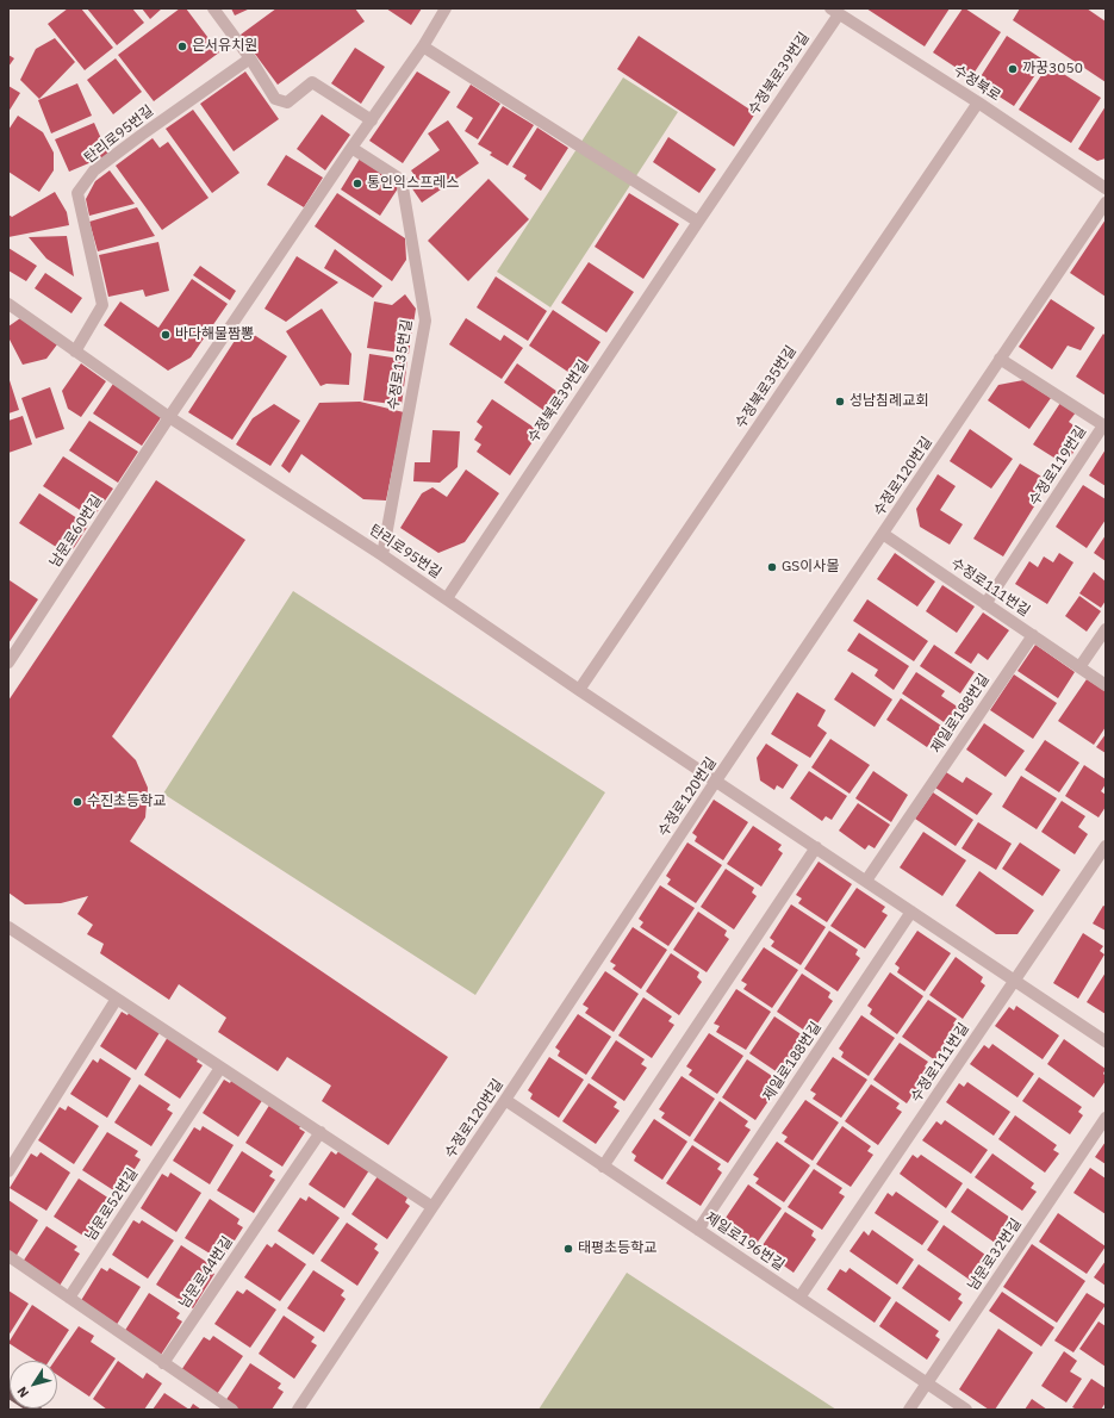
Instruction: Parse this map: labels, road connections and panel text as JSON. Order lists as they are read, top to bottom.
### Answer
{
  "streets": {
    "street": [
      "수정북로39번길",
      "수정북로",
      "탄리로95번길",
      "수정로135번길",
      "수정북로35번길",
      "수정로119번길",
      "수정로120번길",
      "남문로60번길",
      "수정로111번길",
      "제일로188번길",
      "남문로52번길",
      "제일로196번길",
      "남문로32번길",
      "남문로44번길"
    ]
  },
  "crossings": [
    ["수정북로39번길", "수정북로"],
    ["수정북로39번길", "탄리로95번길"],
    ["수정북로", "수정북로35번길"],
    ["탄리로95번길", "수정로135번길"],
    ["탄리로95번길", "수정북로35번길"],
    ["탄리로95번길", "수정로120번길"],
    ["탄리로95번길", "남문로60번길"],
    ["수정로119번길", "수정로120번길"],
    ["수정로119번길", "수정로111번길"],
    ["수정로120번길", "수정로111번길"],
    ["수정로120번길", "제일로196번길"],
    ["수정로111번길", "제일로188번길"],
    ["수정로111번길", "제일로196번길"],
    ["제일로188번길", "제일로196번길"],
    ["제일로196번길", "남문로32번길"]
  ],
  "places": [
    "은서유치원",
    "까꿍3050",
    "통인익스프레스",
    "바다해물짬뽕",
    "성남침례교회",
    "GS이사몰",
    "수진초등학교",
    "태평초등학교"
  ],
  "north": "bottom left"
}
